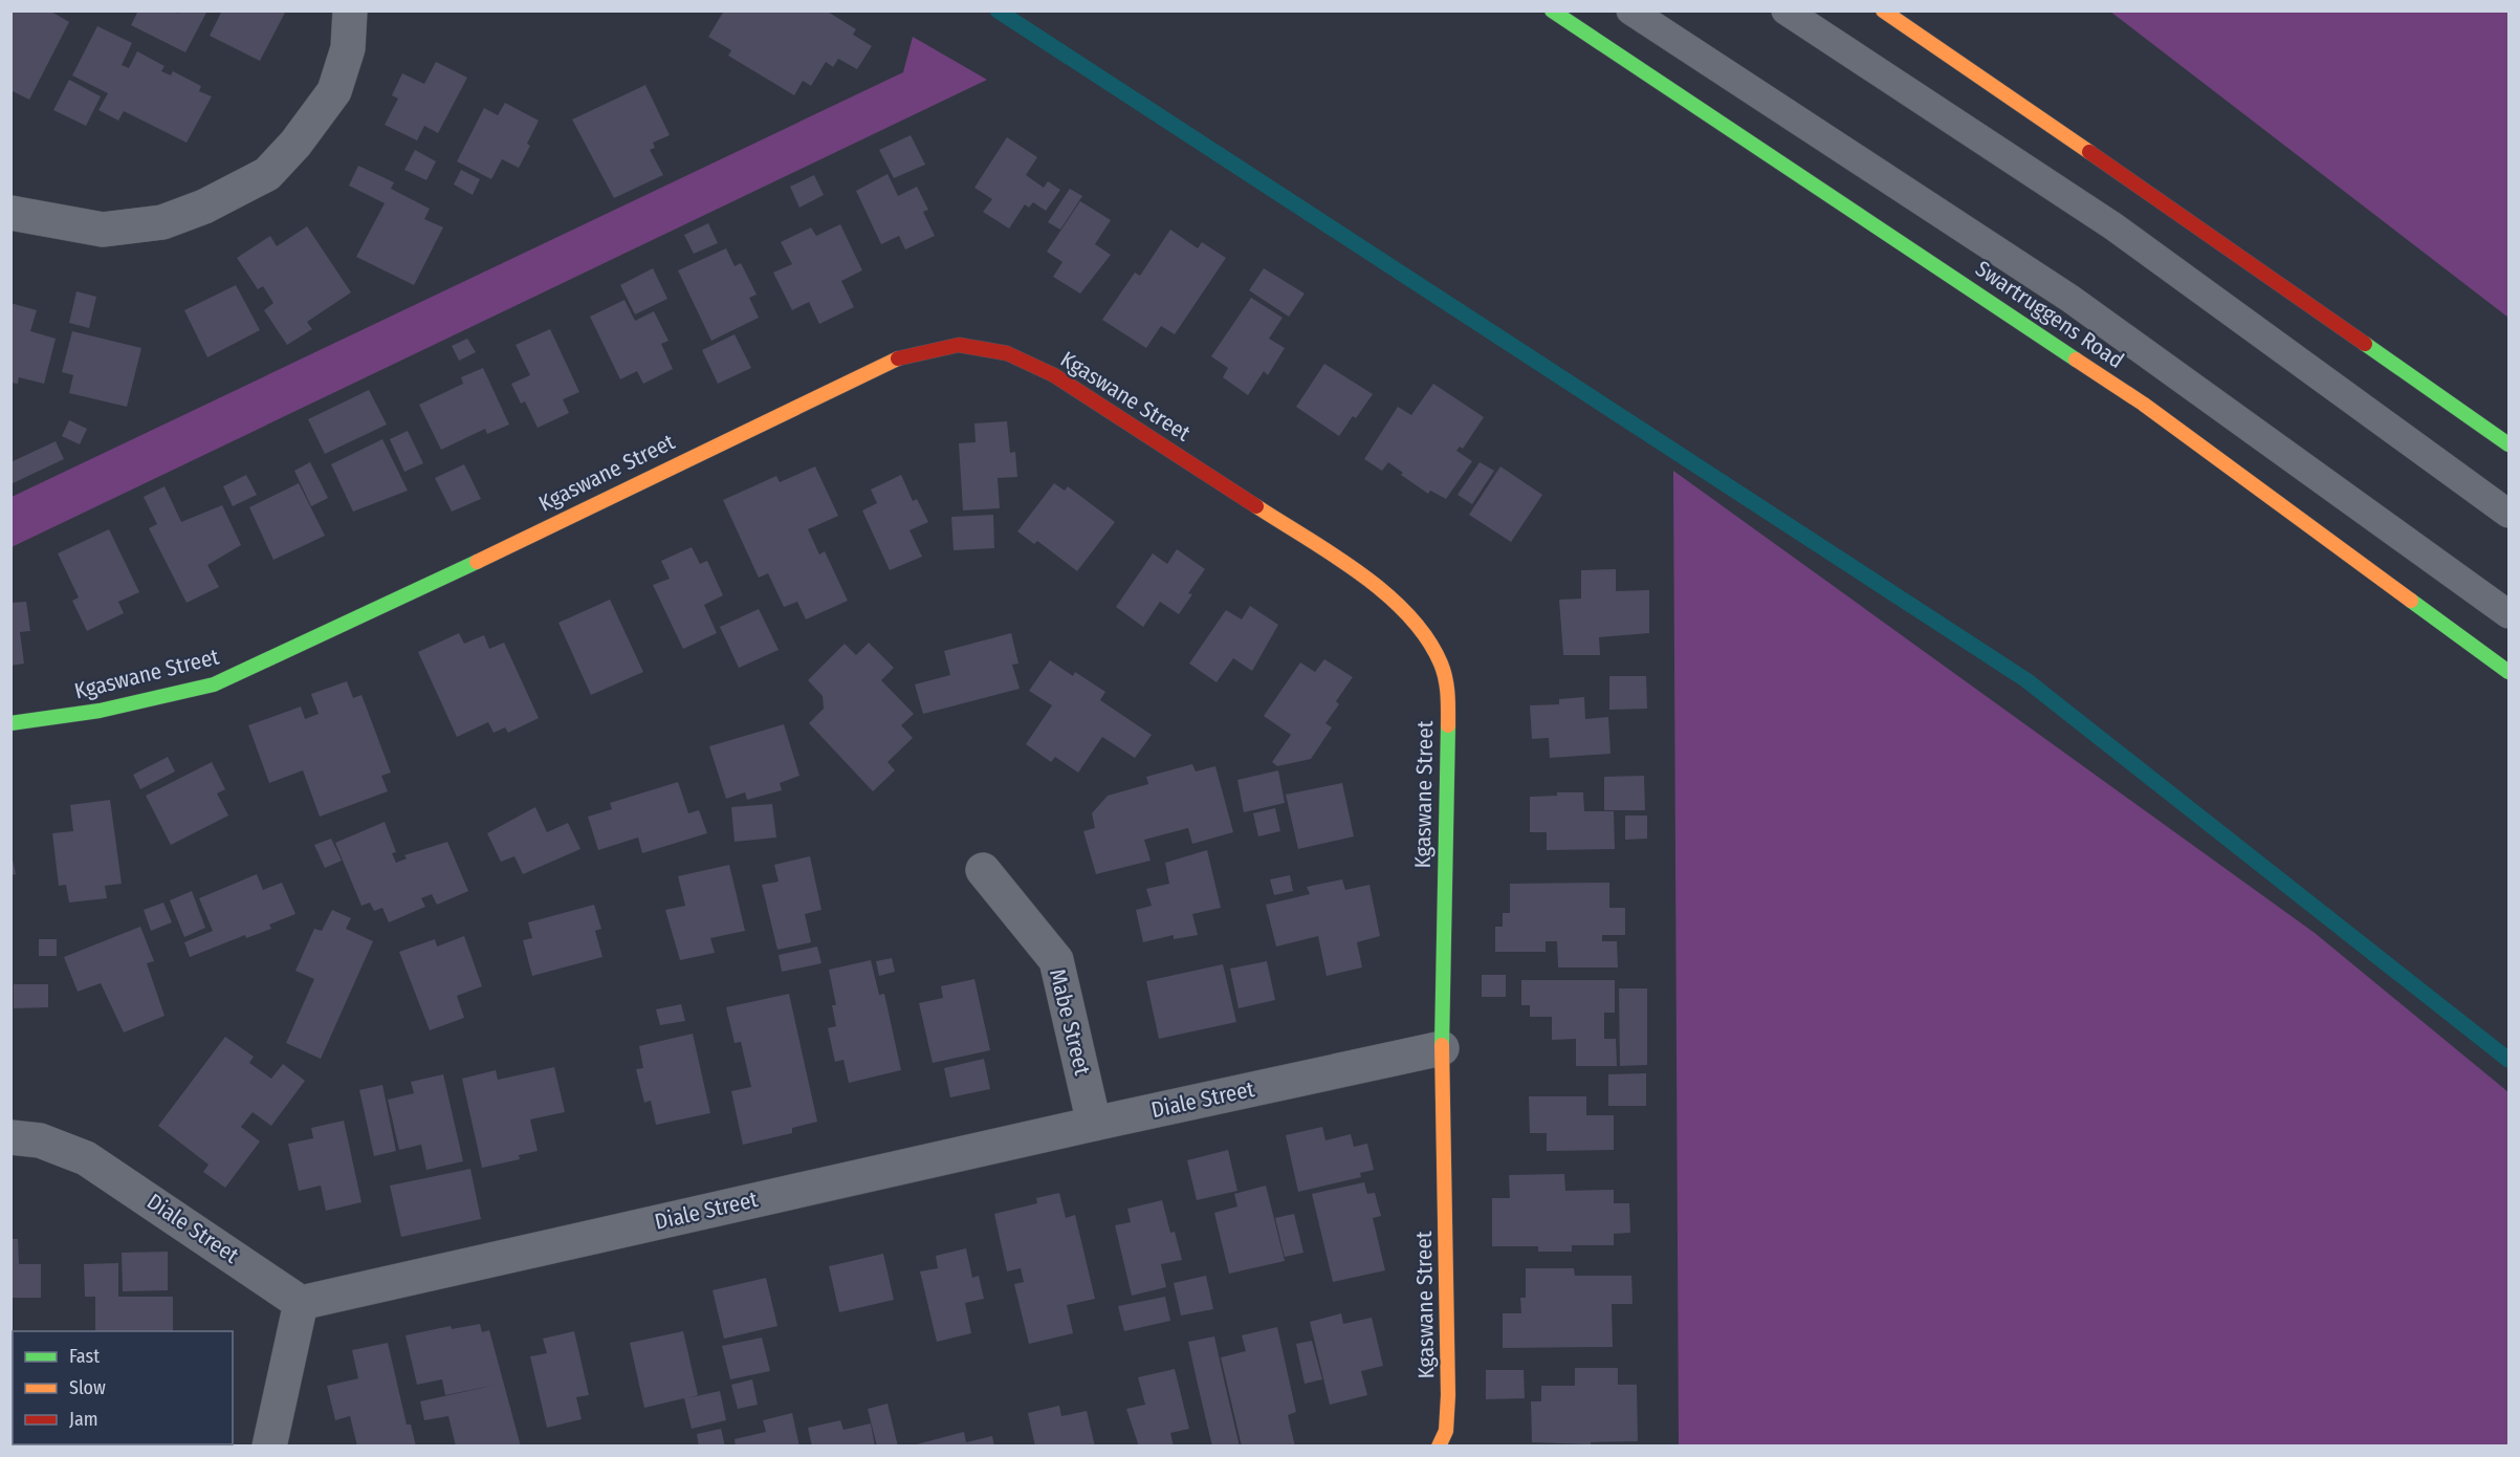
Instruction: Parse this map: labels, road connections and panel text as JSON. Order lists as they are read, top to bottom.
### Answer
{
  "streets": {
    "street": [
      "Swartruggens Road",
      "Kgaswane Street",
      "Mabe Street",
      "Diale Street"
    ]
  },
  "crossings": [
    ["Kgaswane Street", "Diale Street"],
    ["Mabe Street", "Diale Street"]
  ],
  "legend": ["Fast", "Slow", "Jam"]
}
